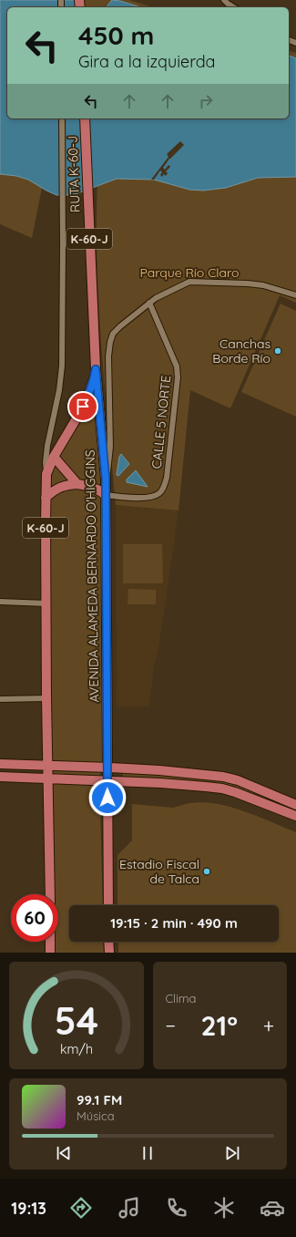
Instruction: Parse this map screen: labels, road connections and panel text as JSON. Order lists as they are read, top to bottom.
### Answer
{
  "streets": {
    "main road": ["RUTA K-60-J", "K-60-J", "AVENIDA ALAMEDA BERNARDO O'HIGGINS"],
    "street": ["CALLE 5 NORTE"]
  },
  "crossings": [
    ["RUTA K-60-J", "K-60-J"],
    ["RUTA K-60-J", "AVENIDA ALAMEDA BERNARDO O'HIGGINS"],
    ["K-60-J", "AVENIDA ALAMEDA BERNARDO O'HIGGINS"],
    ["CALLE 5 NORTE", "AVENIDA ALAMEDA BERNARDO O'HIGGINS"]
  ],
  "parks": ["Parque Río Claro"],
  "places": ["Canchas Borde Río", "Estadio Fiscal de Talca"],
  "page": {
    "turn": ["450 m", "Gira a la izquierda"],
    "limit": "60",
    "trip": "19:15 · 2 min · 490 m",
    "tile": "Clima",
    "heat": ["−", "21°", "+"],
    "song": ["99.1 FM", "Música"],
    "tabs": "19:13",
    "gauge": ["54", "km/h"]
  }
}
